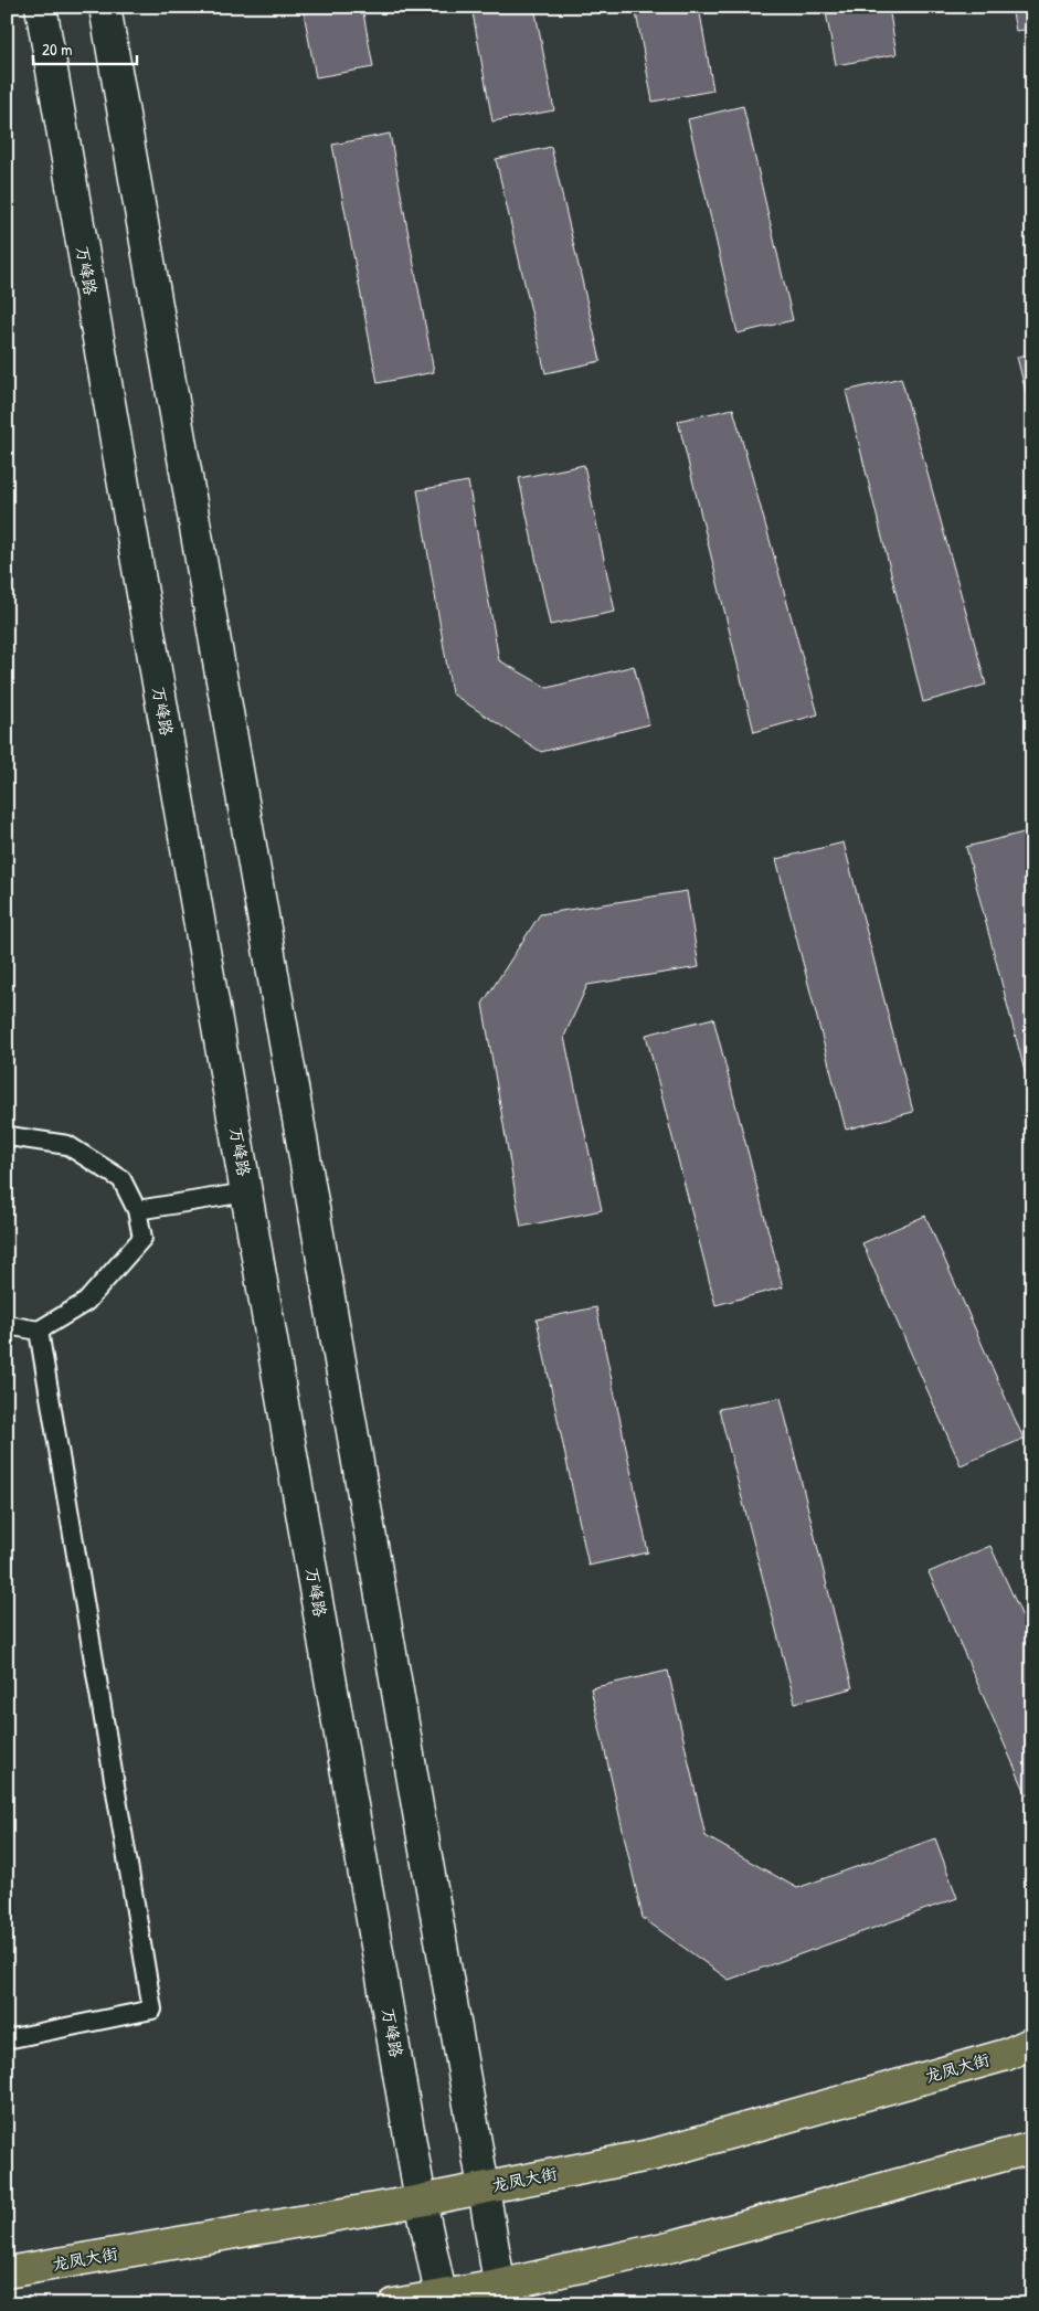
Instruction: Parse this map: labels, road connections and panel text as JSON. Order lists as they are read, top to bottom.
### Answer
{
  "streets": {
    "main road": ["万峰路", "龙凤大街"]
  },
  "crossings": [
    ["万峰路", "龙凤大街"]
  ],
  "scale_bar": "20 m"
}
